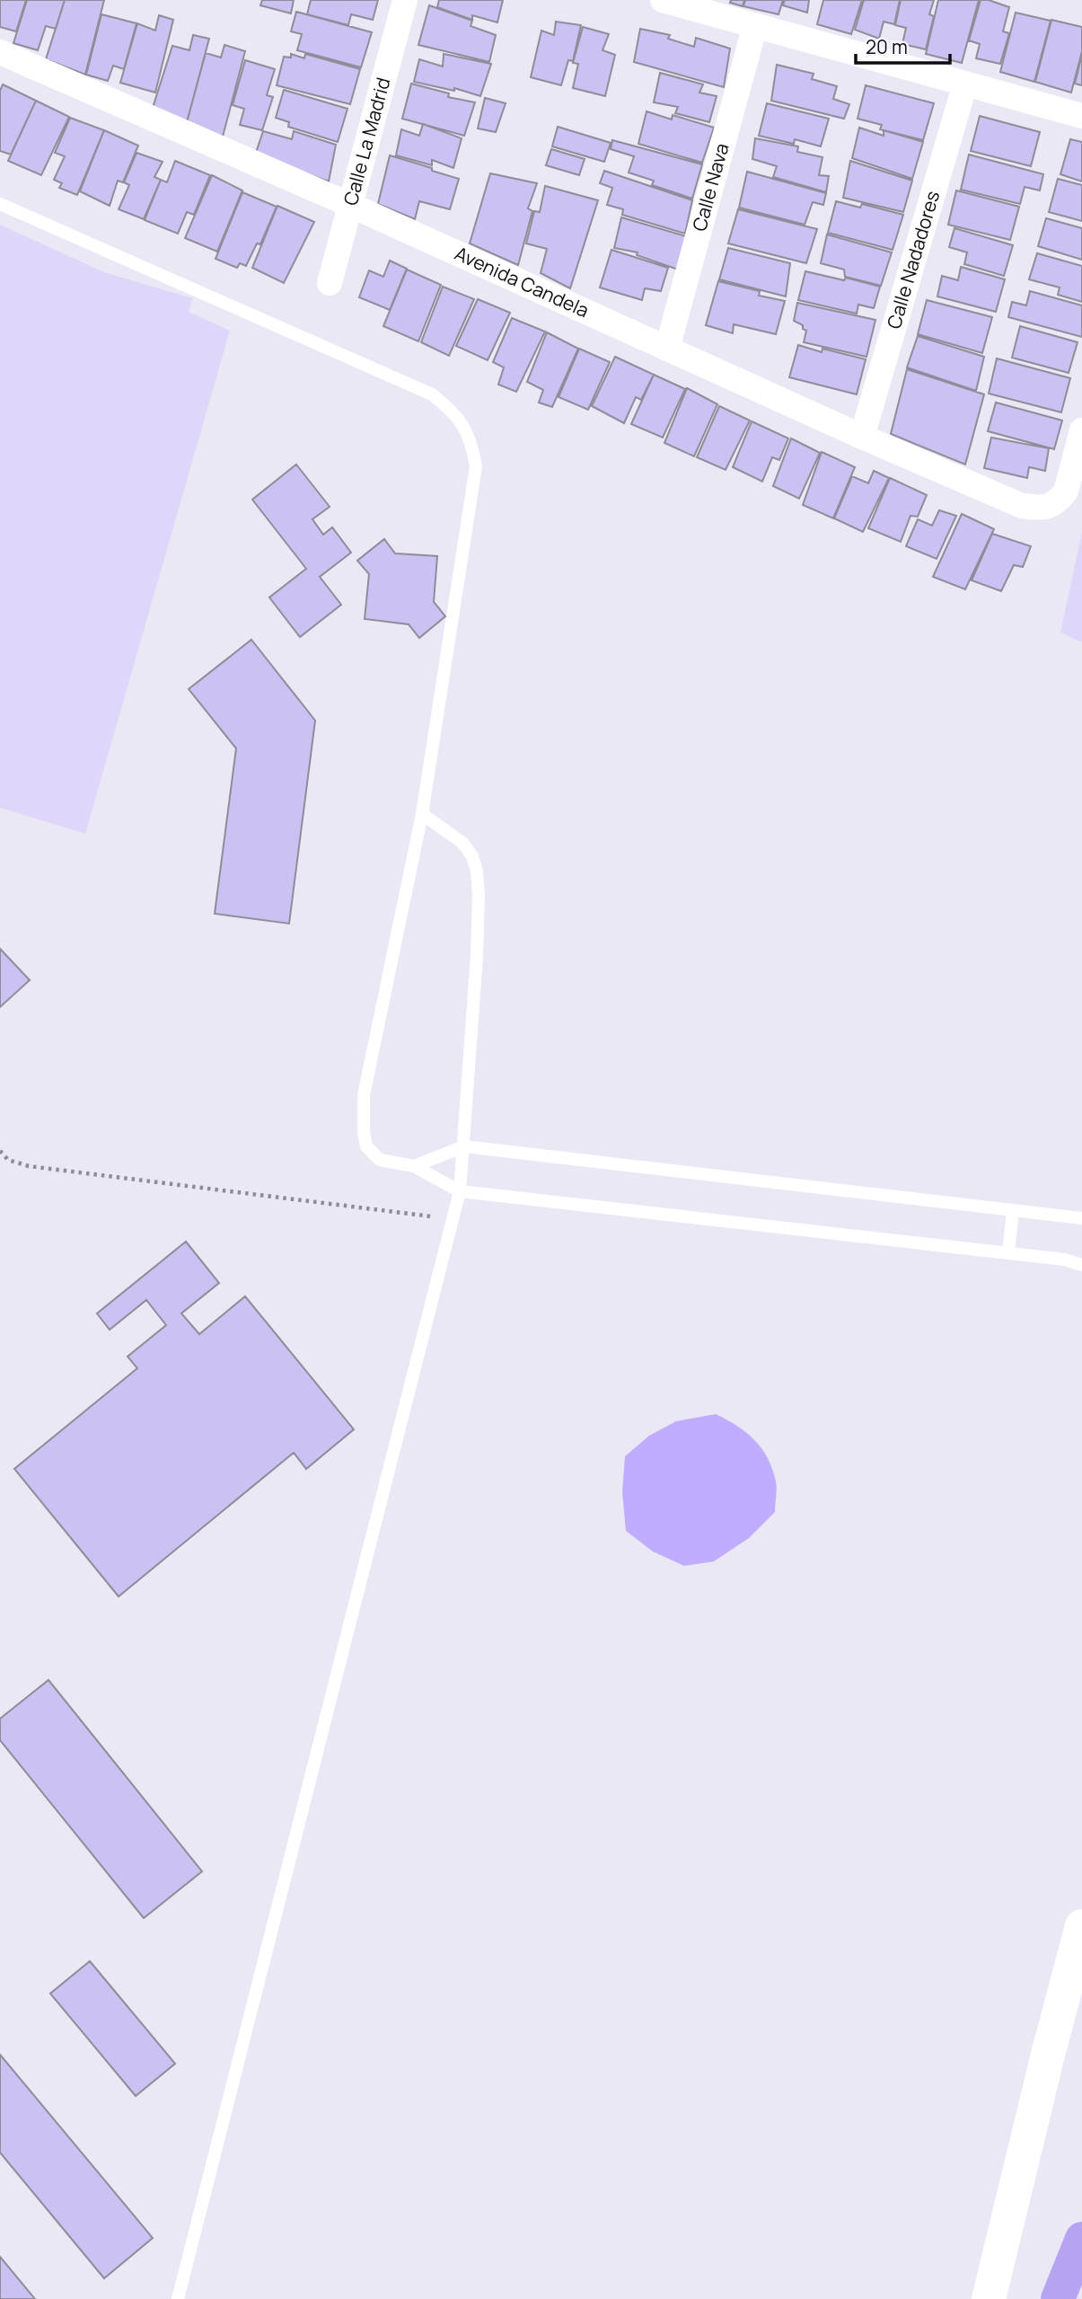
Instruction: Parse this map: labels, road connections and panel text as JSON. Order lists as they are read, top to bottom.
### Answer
{
  "streets": {
    "street": [
      "Calle La Madrid",
      "Calle Nava",
      "Calle Nadadores",
      "Avenida Candela"
    ]
  },
  "crossings": [
    ["Calle La Madrid", "Avenida Candela"],
    ["Calle Nava", "Avenida Candela"],
    ["Calle Nadadores", "Avenida Candela"]
  ],
  "scale_bar": "20 m"
}
